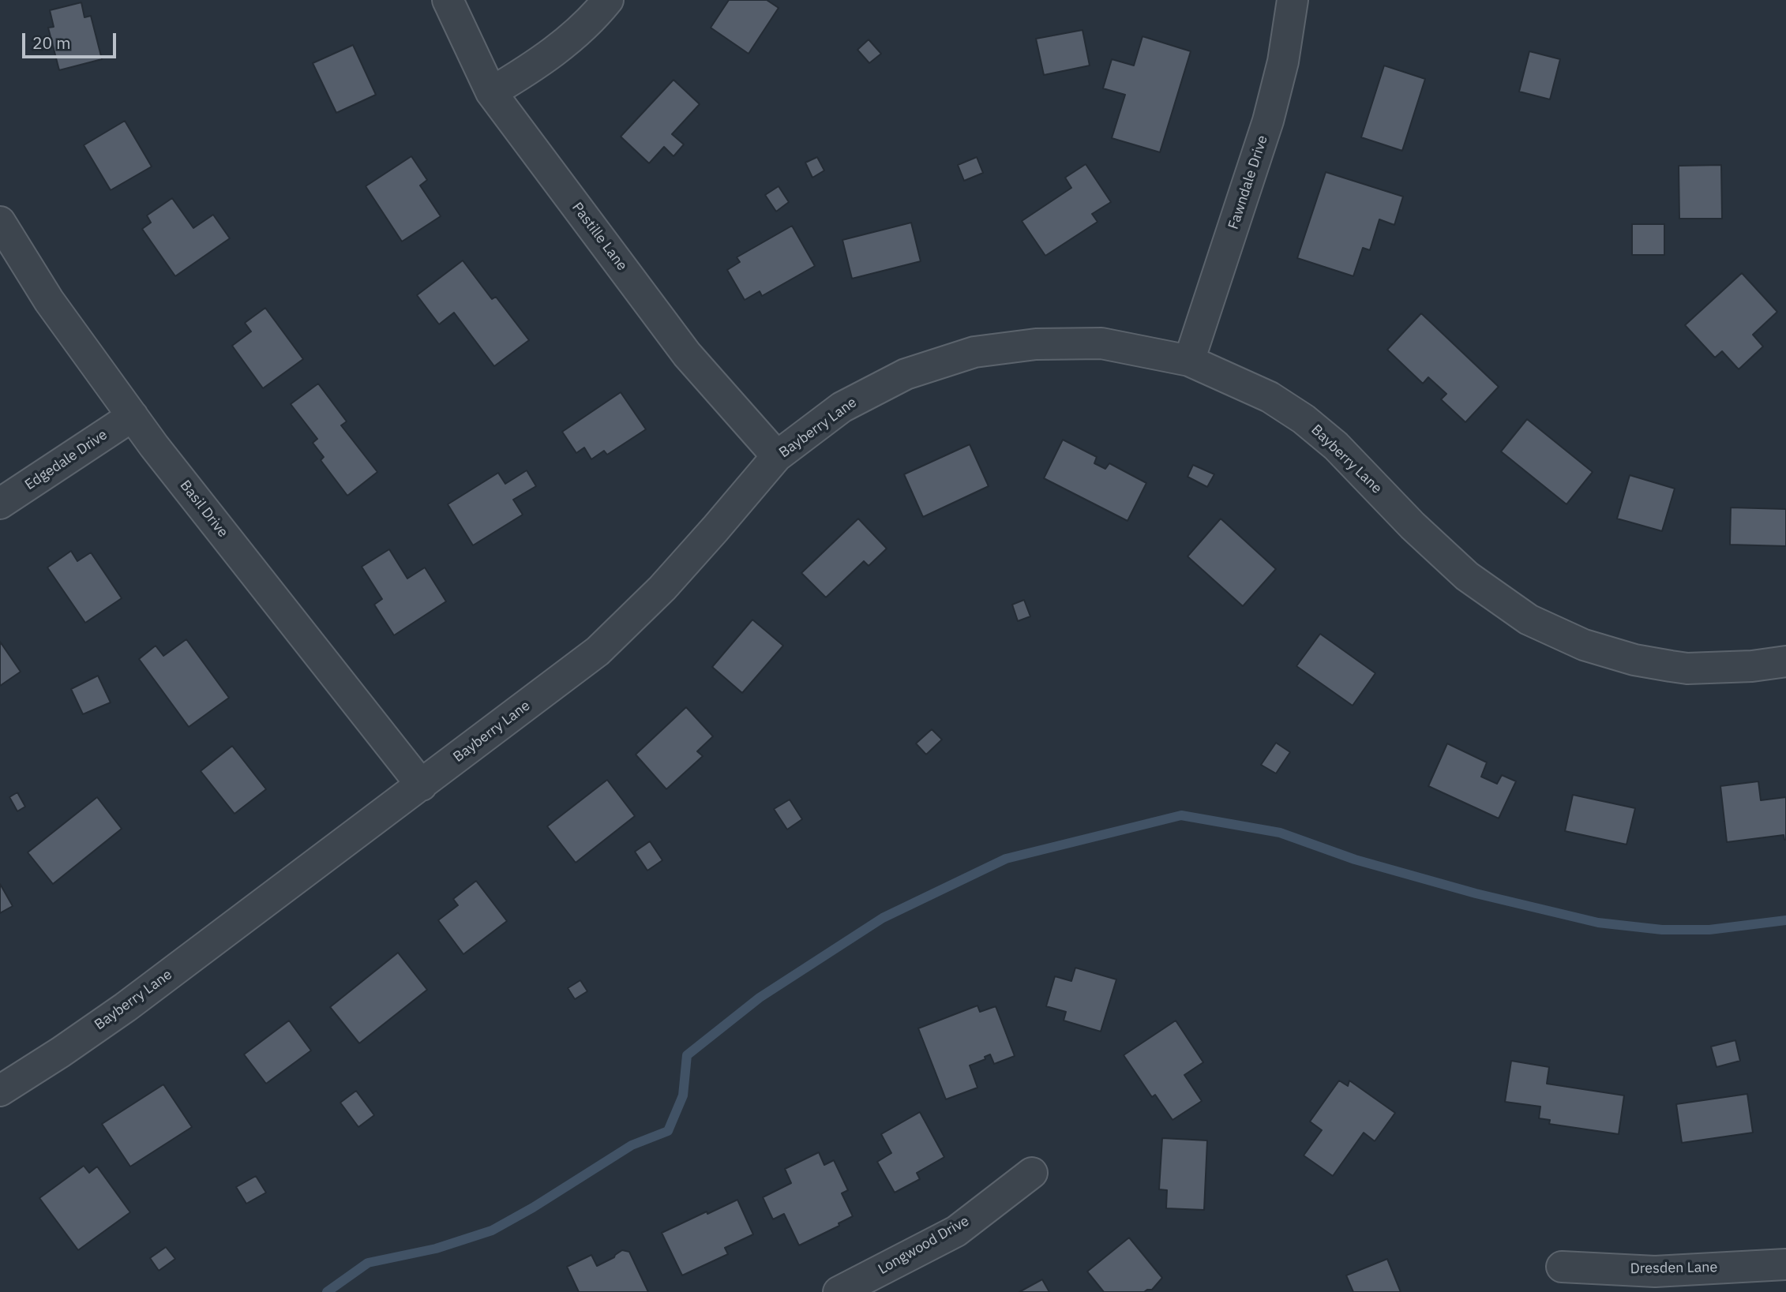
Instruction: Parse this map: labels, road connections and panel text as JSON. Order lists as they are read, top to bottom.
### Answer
{
  "streets": {
    "street": [
      "Fawndale Drive",
      "Pastille Lane",
      "Bayberry Lane",
      "Edgedale Drive",
      "Basil Drive",
      "Longwood Drive",
      "Dresden Lane"
    ]
  },
  "crossings": [
    ["Fawndale Drive", "Bayberry Lane"],
    ["Pastille Lane", "Bayberry Lane"],
    ["Bayberry Lane", "Basil Drive"],
    ["Edgedale Drive", "Basil Drive"]
  ],
  "scale_bar": "20 m"
}
